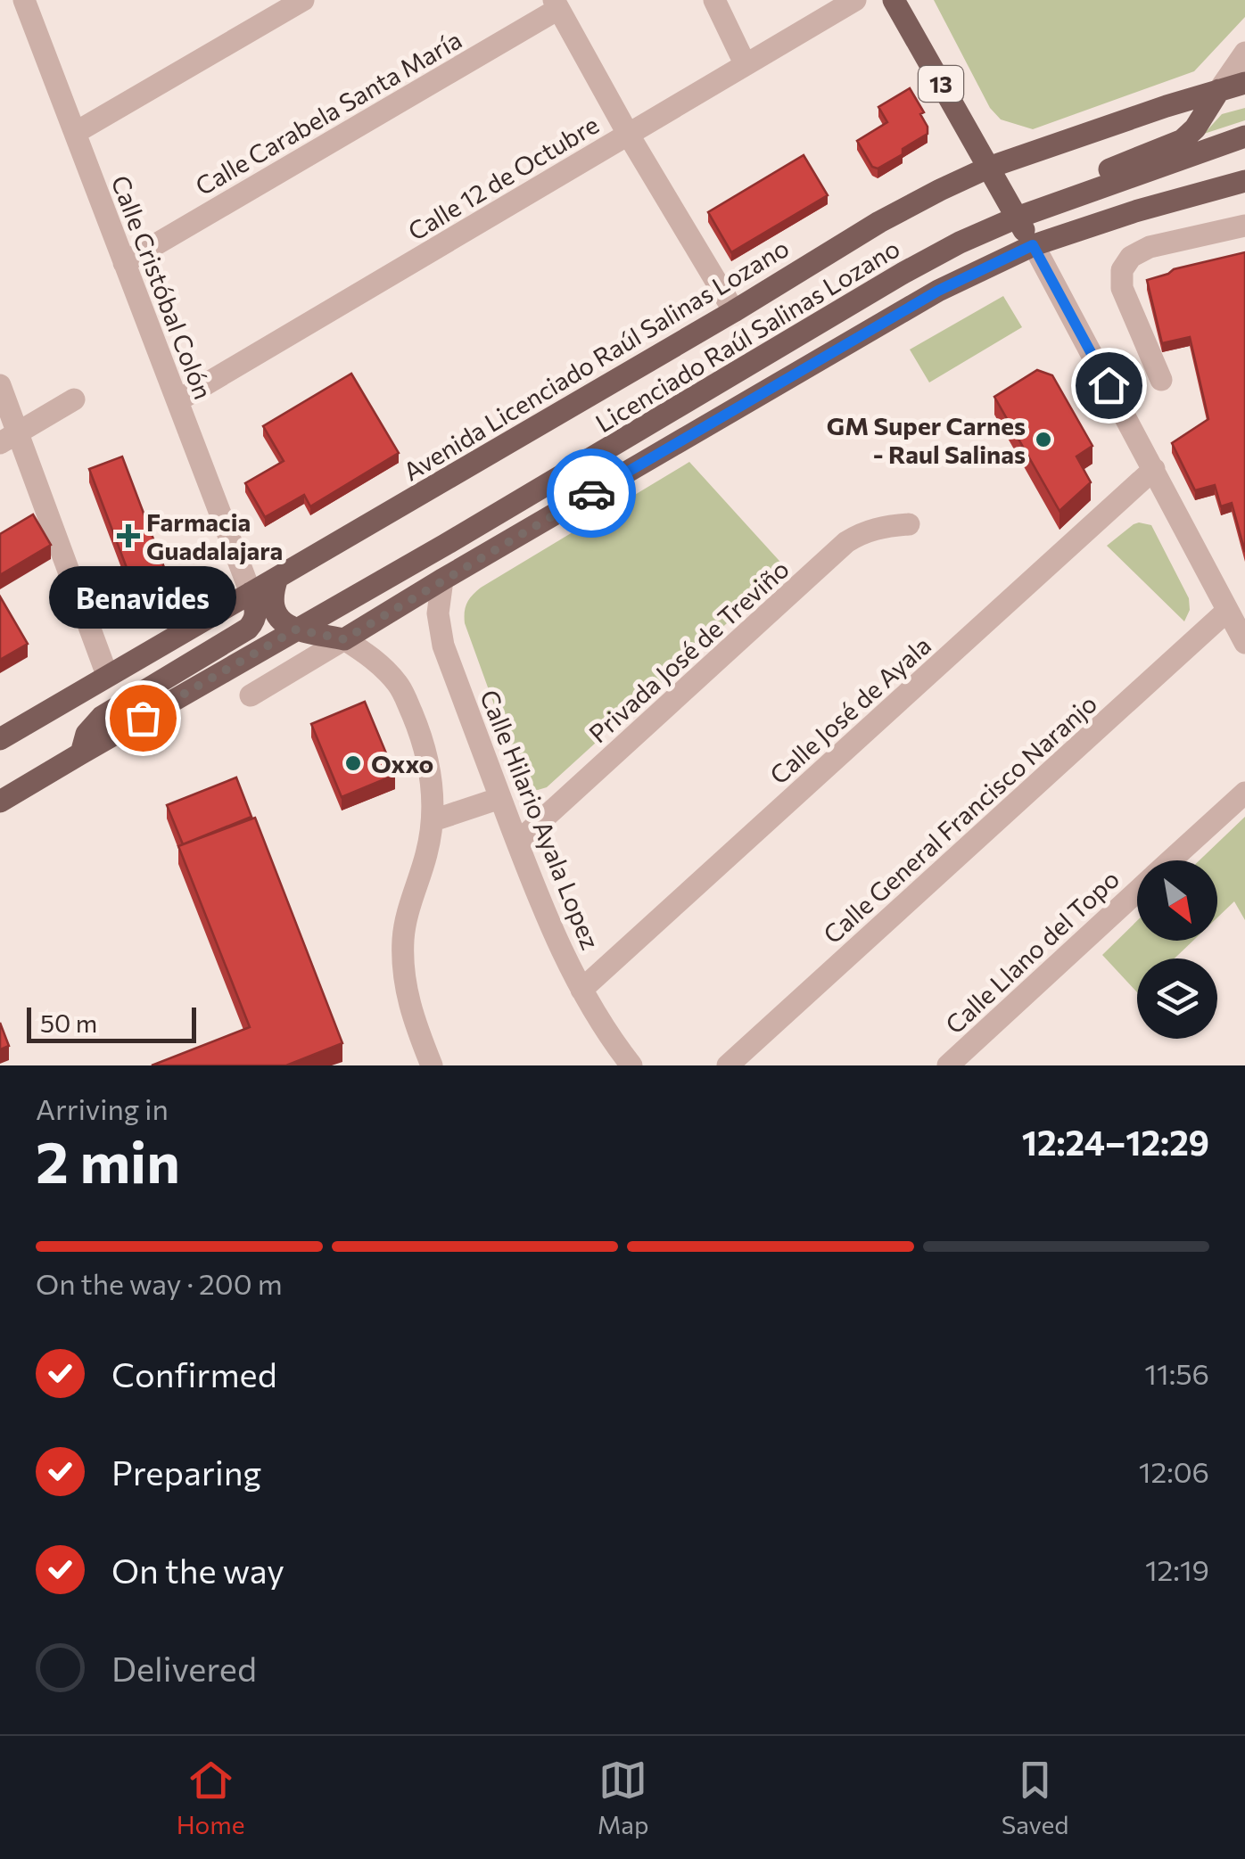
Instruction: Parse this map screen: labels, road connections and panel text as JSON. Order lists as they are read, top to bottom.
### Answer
{
  "streets": {
    "main road": ["13", "Licenciado Raúl Salinas Lozano", "Avenida Licenciado Raúl Salinas Lozano"],
    "street": [
      "Calle Carabela Santa María",
      "Calle 12 de Octubre",
      "Calle Cristóbal Colón",
      "Privada José de Treviño",
      "Calle José de Ayala",
      "Calle General Francisco Naranjo",
      "Calle Hilario Ayala Lopez",
      "Calle Llano del Topo"
    ]
  },
  "crossings": [
    ["13", "Avenida Licenciado Raúl Salinas Lozano"],
    ["Calle Carabela Santa María", "Calle Cristóbal Colón"],
    ["Calle 12 de Octubre", "Calle Cristóbal Colón"],
    ["Calle Cristóbal Colón", "Avenida Licenciado Raúl Salinas Lozano"],
    ["Privada José de Treviño", "Calle Hilario Ayala Lopez"],
    ["Calle José de Ayala", "Calle Hilario Ayala Lopez"]
  ],
  "places": {
    "other": ["GM Super Carnes - Raul Salinas", "Benavides", "Oxxo"],
    "health": ["Farmacia Guadalajara"]
  },
  "scale_bar": "50 m",
  "north": "bottom right",
  "page": {
    "bubble": "Benavides",
    "scale": "50 m",
    "heading": ["2 min", "Arriving in", "12:24–12:29"],
    "bar": "On the way · 200 m",
    "list": [
      ["Confirmed", "11:56"],
      ["Preparing", "12:06"],
      ["On the way", "12:19"],
      "Delivered"
    ],
    "tabs": ["Home", "Map", "Saved"]
  }
}
